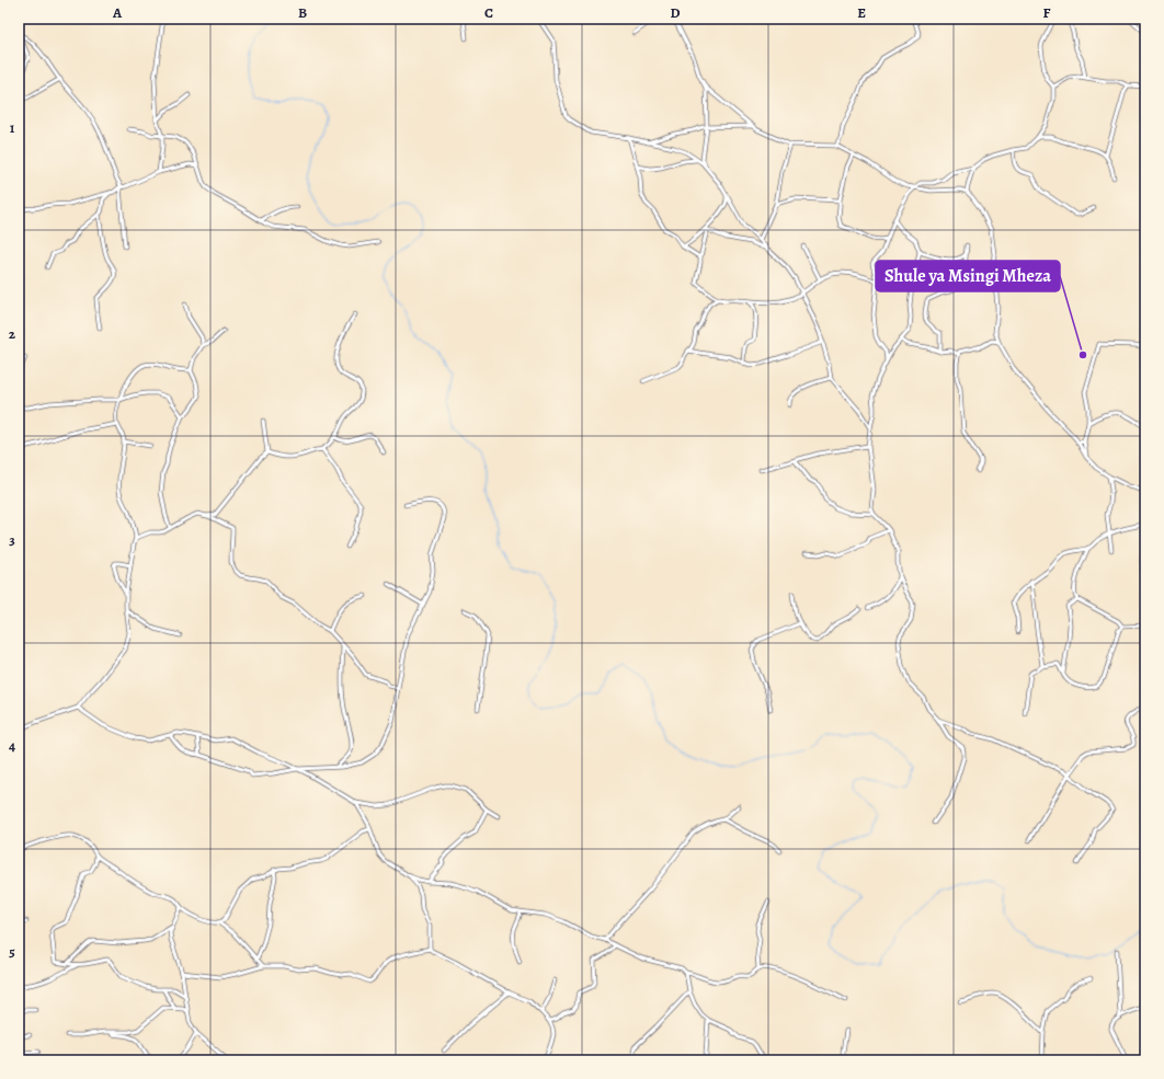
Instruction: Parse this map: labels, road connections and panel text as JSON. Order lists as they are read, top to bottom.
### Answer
{
  "places": ["Shule ya Msingi Mheza"],
  "grid": {
    "columns": [
      "A",
      "B",
      "C",
      "D",
      "E",
      "F"
    ],
    "rows": [
      "1",
      "2",
      "3",
      "4",
      "5"
    ]
  }
}
